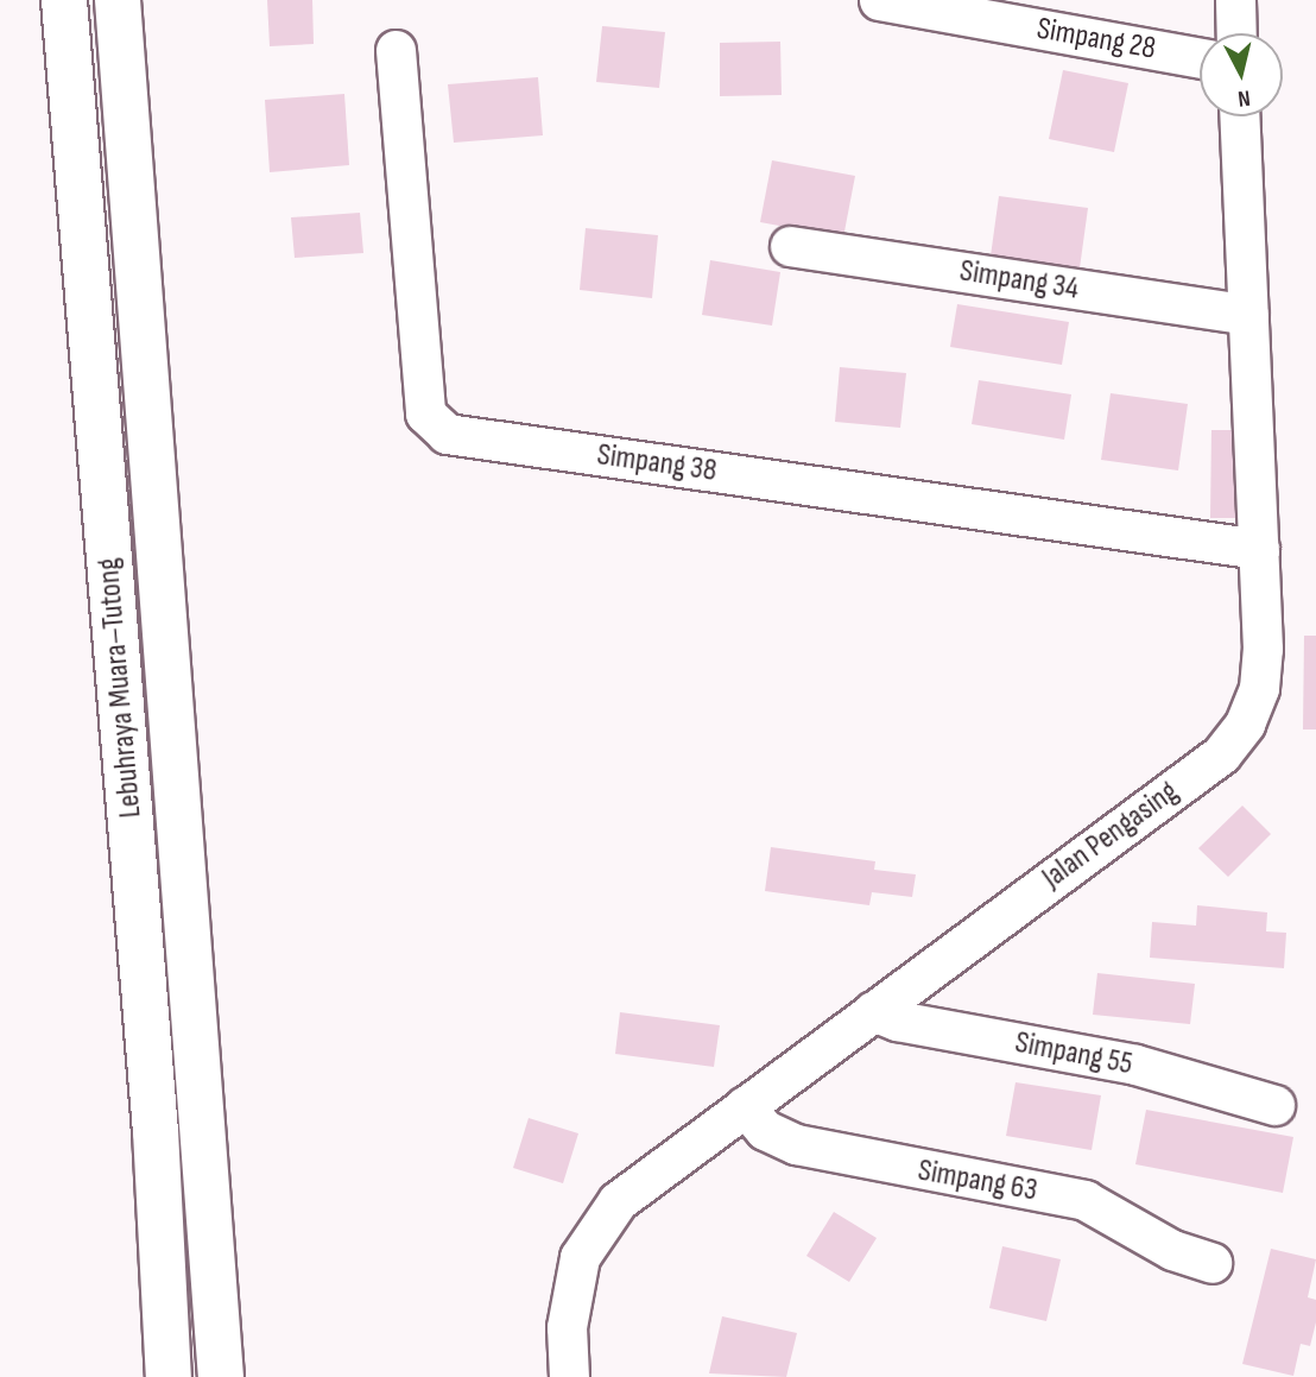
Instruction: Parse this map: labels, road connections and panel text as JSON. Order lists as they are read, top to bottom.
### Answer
{
  "streets": {
    "highway": ["Lebuhraya Muara–Tutong"],
    "street": [
      "Simpang 28",
      "Simpang 34",
      "Simpang 38",
      "Jalan Pengasing",
      "Simpang 55",
      "Simpang 63"
    ]
  },
  "crossings": [
    ["Simpang 34", "Jalan Pengasing"],
    ["Simpang 38", "Jalan Pengasing"],
    ["Jalan Pengasing", "Simpang 55"],
    ["Jalan Pengasing", "Simpang 63"]
  ],
  "north": "bottom"
}
